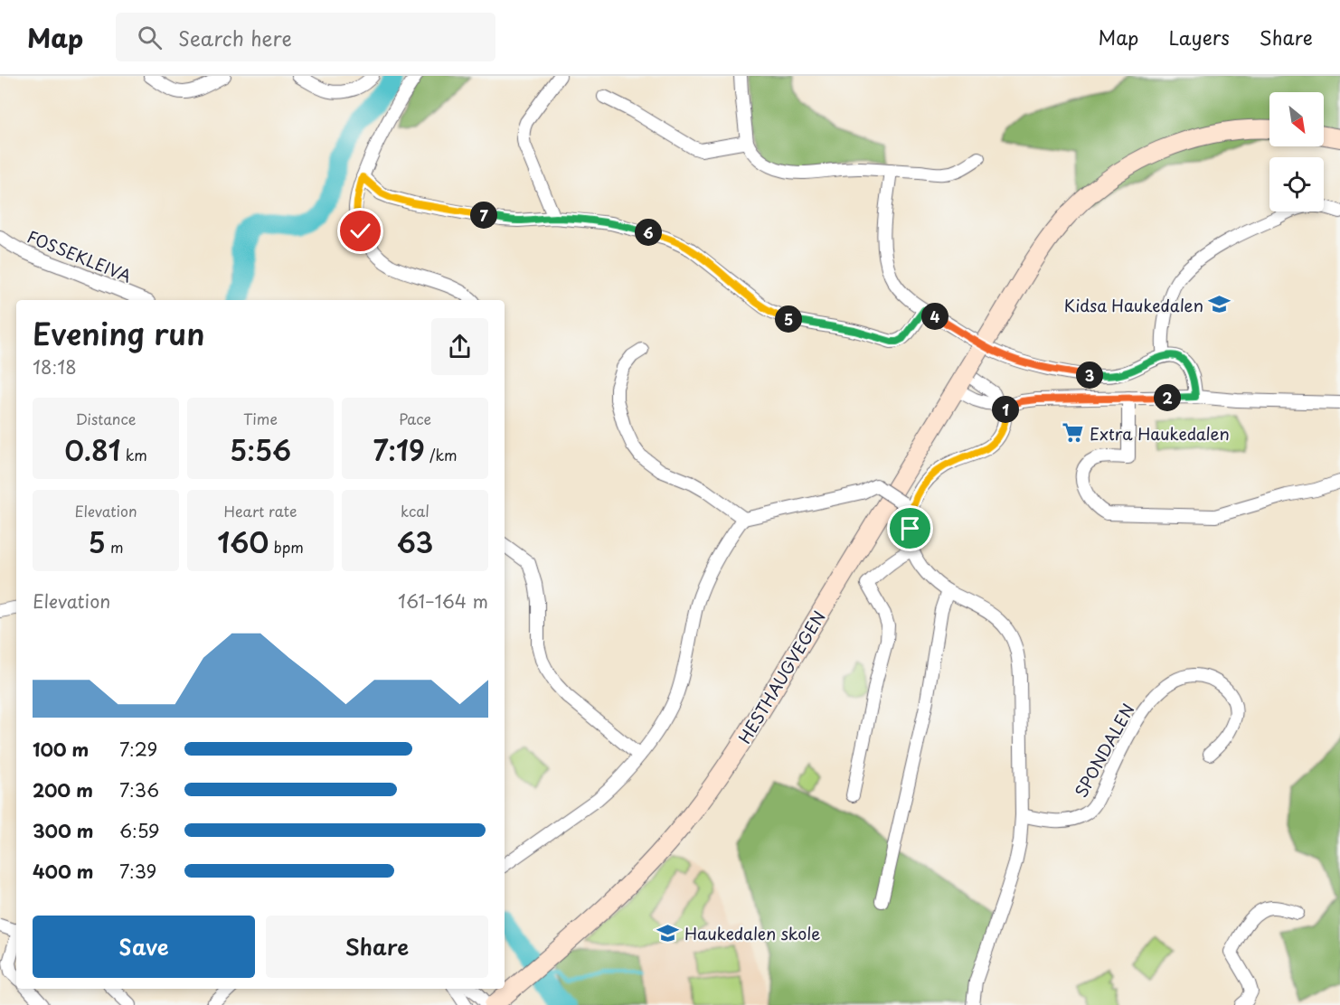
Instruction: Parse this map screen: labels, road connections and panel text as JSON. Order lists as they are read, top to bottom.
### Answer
{
  "streets": {
    "main road": ["HESTHAUGVEGEN"],
    "street": ["FOSSEKLEIVA", "SPONDALEN"]
  },
  "places": {
    "school or university": ["Kidsa Haukedalen", "Haukedalen skole"],
    "supermarket": ["Extra Haukedalen"]
  },
  "north": "bottom right",
  "page": {
    "header": "Map",
    "search": "Search here",
    "nav": ["Map", "Layers", "Share"],
    "pins": [
      "7",
      "6",
      "4",
      "5",
      "3",
      "2",
      "1"
    ],
    "heading": ["Evening run", "18:18"],
    "stats": [
      ["Distance", "0.81 km"],
      ["Time", "5:56"],
      ["Pace", "7:19 /km"],
      ["Elevation", "5 m"],
      ["Heart rate", "160 bpm"],
      ["kcal", "63"]
    ],
    "chart": ["Elevation", "161–164 m"],
    "list": [
      {
        "name": "100 m",
        "note": "7:29"
      },
      {
        "name": "200 m",
        "note": "7:36"
      },
      {
        "name": "300 m",
        "note": "6:59"
      },
      {
        "name": "400 m",
        "note": "7:39"
      }
    ],
    "buttons": ["Save", "Share"]
  }
}
